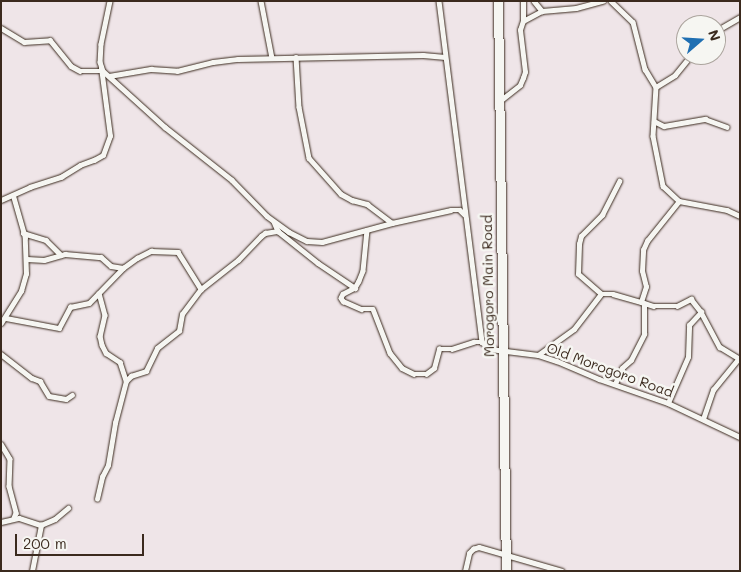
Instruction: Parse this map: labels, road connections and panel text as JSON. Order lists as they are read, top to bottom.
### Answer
{
  "streets": {
    "highway": ["Morogoro Main Road"],
    "street": ["Old Morogoro Road"]
  },
  "crossings": [
    ["Morogoro Main Road", "Old Morogoro Road"]
  ],
  "scale_bar": "200 m",
  "north": "right"
}
